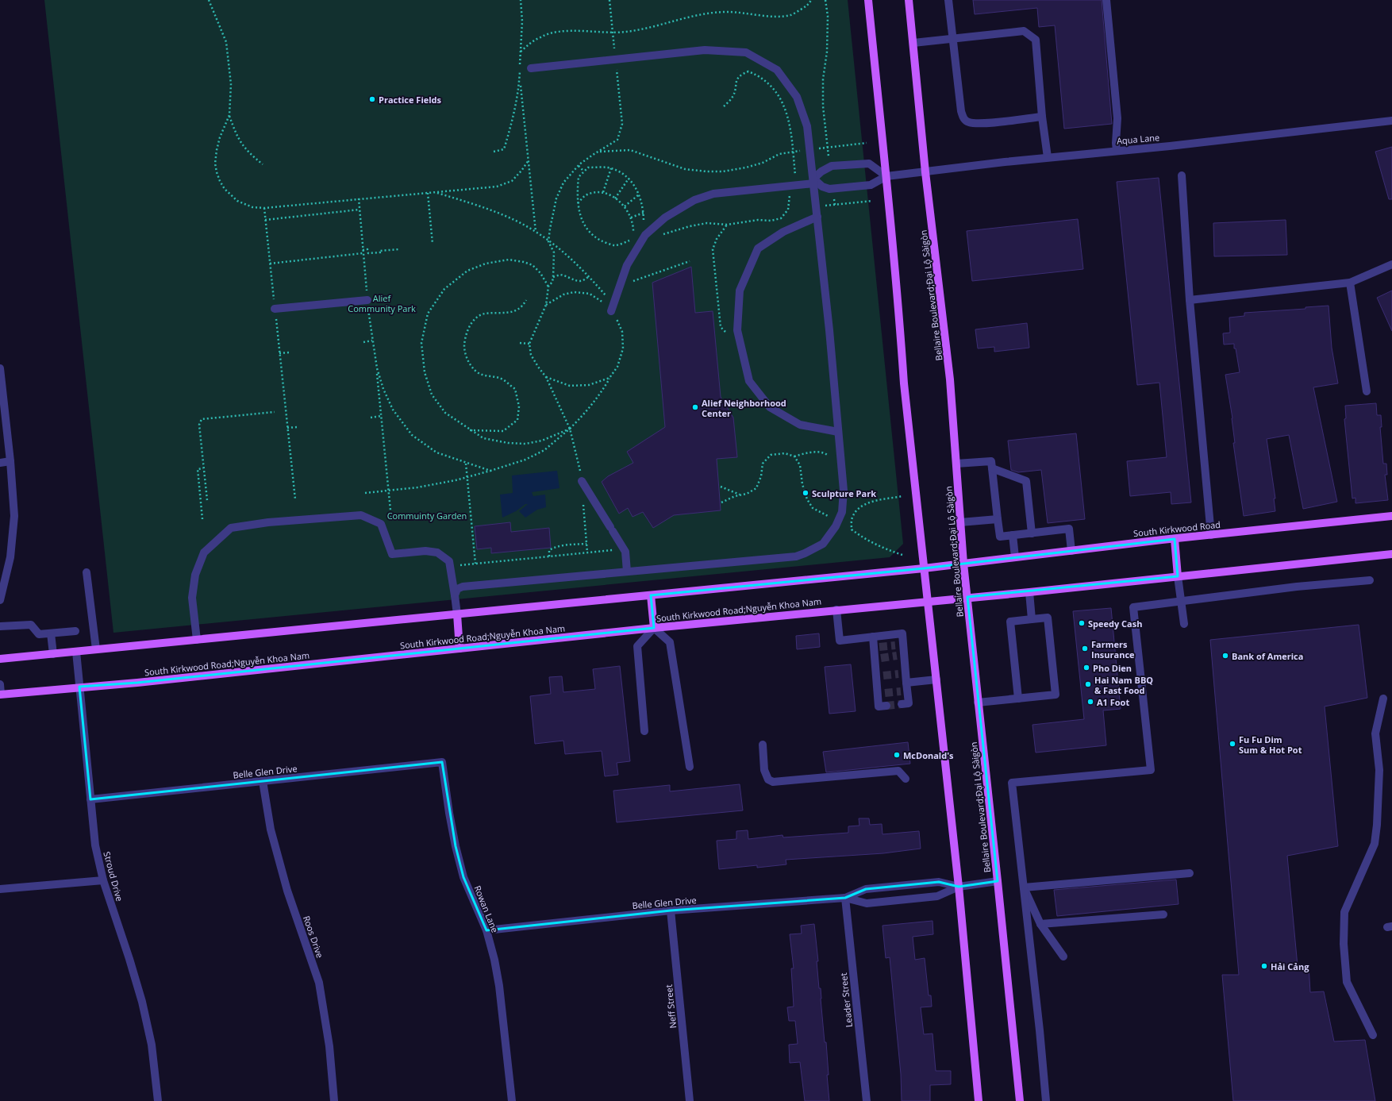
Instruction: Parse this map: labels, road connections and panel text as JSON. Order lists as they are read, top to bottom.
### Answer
{
  "streets": {
    "main road": ["Bellaire Boulevard;Đại Lộ Sàigòn", "South Kirkwood Road", "South Kirkwood Road;Nguyễn Khoa Nam"],
    "street": [
      "Aqua Lane",
      "Belle Glen Drive",
      "Stroud Drive",
      "Rowan Lane",
      "Roos Drive",
      "Leader Street",
      "Neff Street"
    ]
  },
  "crossings": [
    ["Aqua Lane", "Bellaire Boulevard;Đại Lộ Sàigòn"],
    ["Bellaire Boulevard;Đại Lộ Sàigòn", "South Kirkwood Road"],
    ["Bellaire Boulevard;Đại Lộ Sàigòn", "South Kirkwood Road;Nguyễn Khoa Nam"],
    ["Bellaire Boulevard;Đại Lộ Sàigòn", "Belle Glen Drive"],
    ["South Kirkwood Road;Nguyễn Khoa Nam", "Stroud Drive"],
    ["Belle Glen Drive", "Stroud Drive"],
    ["Belle Glen Drive", "Rowan Lane"],
    ["Belle Glen Drive", "Roos Drive"],
    ["Belle Glen Drive", "Leader Street"],
    ["Belle Glen Drive", "Neff Street"]
  ],
  "parks": ["Alief Community Park", "Commuinty Garden"],
  "places": [
    "Practice Fields",
    "Alief Neighborhood Center",
    "Sculpture Park",
    "Speedy Cash",
    "Farmers Insurance",
    "Bank of America",
    "Pho Dien",
    "Hai Nam BBQ & Fast Food",
    "A1 Foot",
    "Fu Fu Dim Sum & Hot Pot",
    "McDonald's",
    "Hải Cảng"
  ]
}
